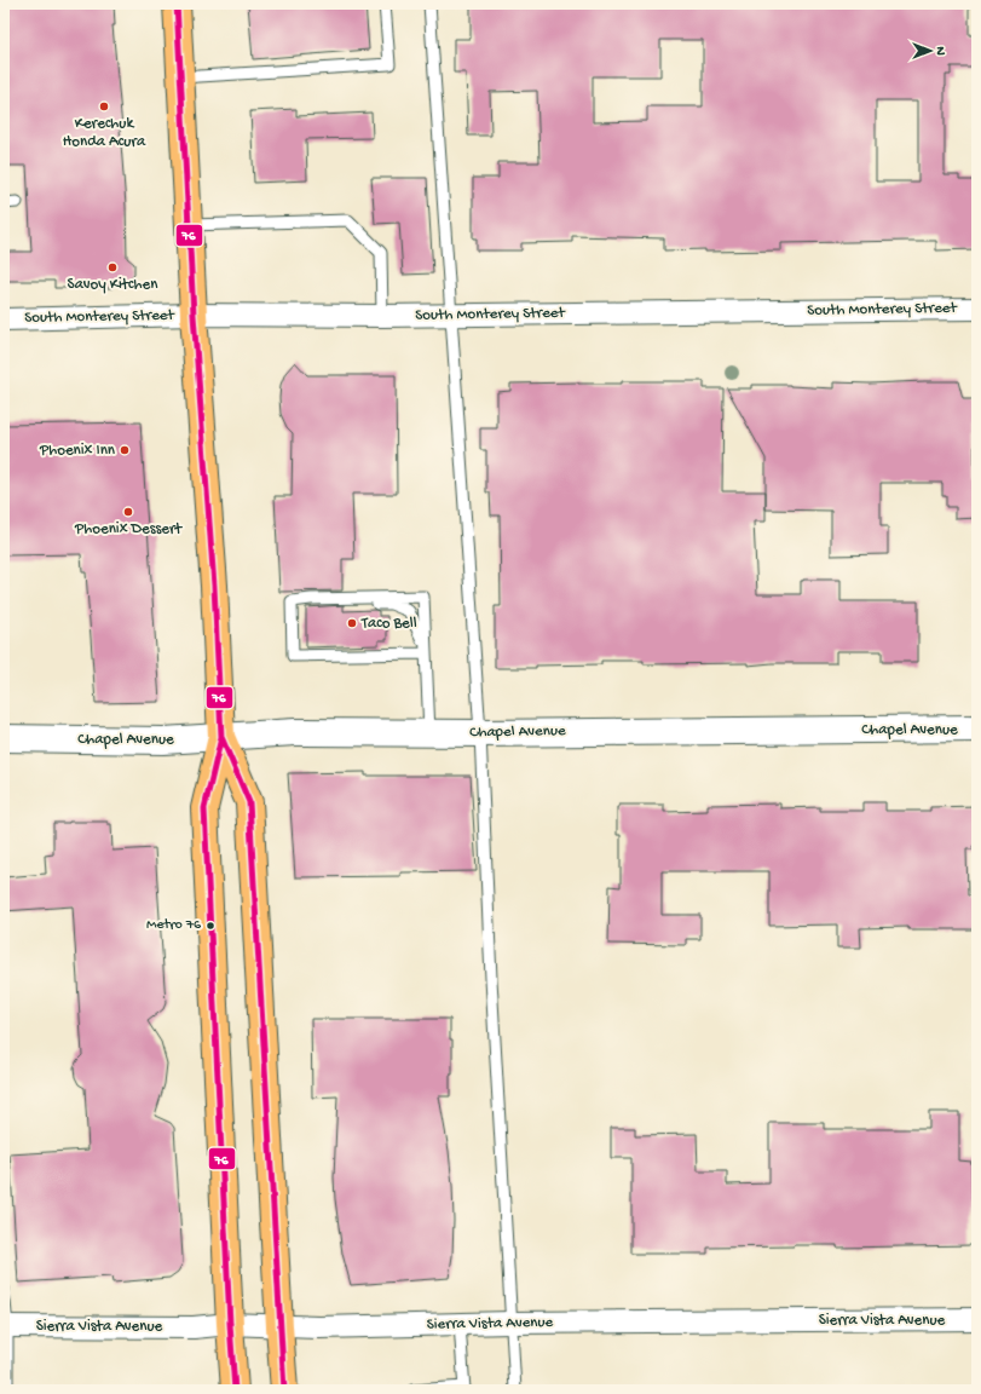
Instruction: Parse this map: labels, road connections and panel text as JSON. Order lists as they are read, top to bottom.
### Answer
{
  "streets": {
    "street": ["South Monterey Street", "Chapel Avenue", "Sierra Vista Avenue"]
  },
  "places": [
    "Kerechuk Honda Acura",
    "Savoy Kitchen",
    "Phoenix Inn",
    "Phoenix Dessert",
    "Taco Bell",
    "Metro 76"
  ],
  "lines": ["transit line 76"],
  "north": "right"
}
